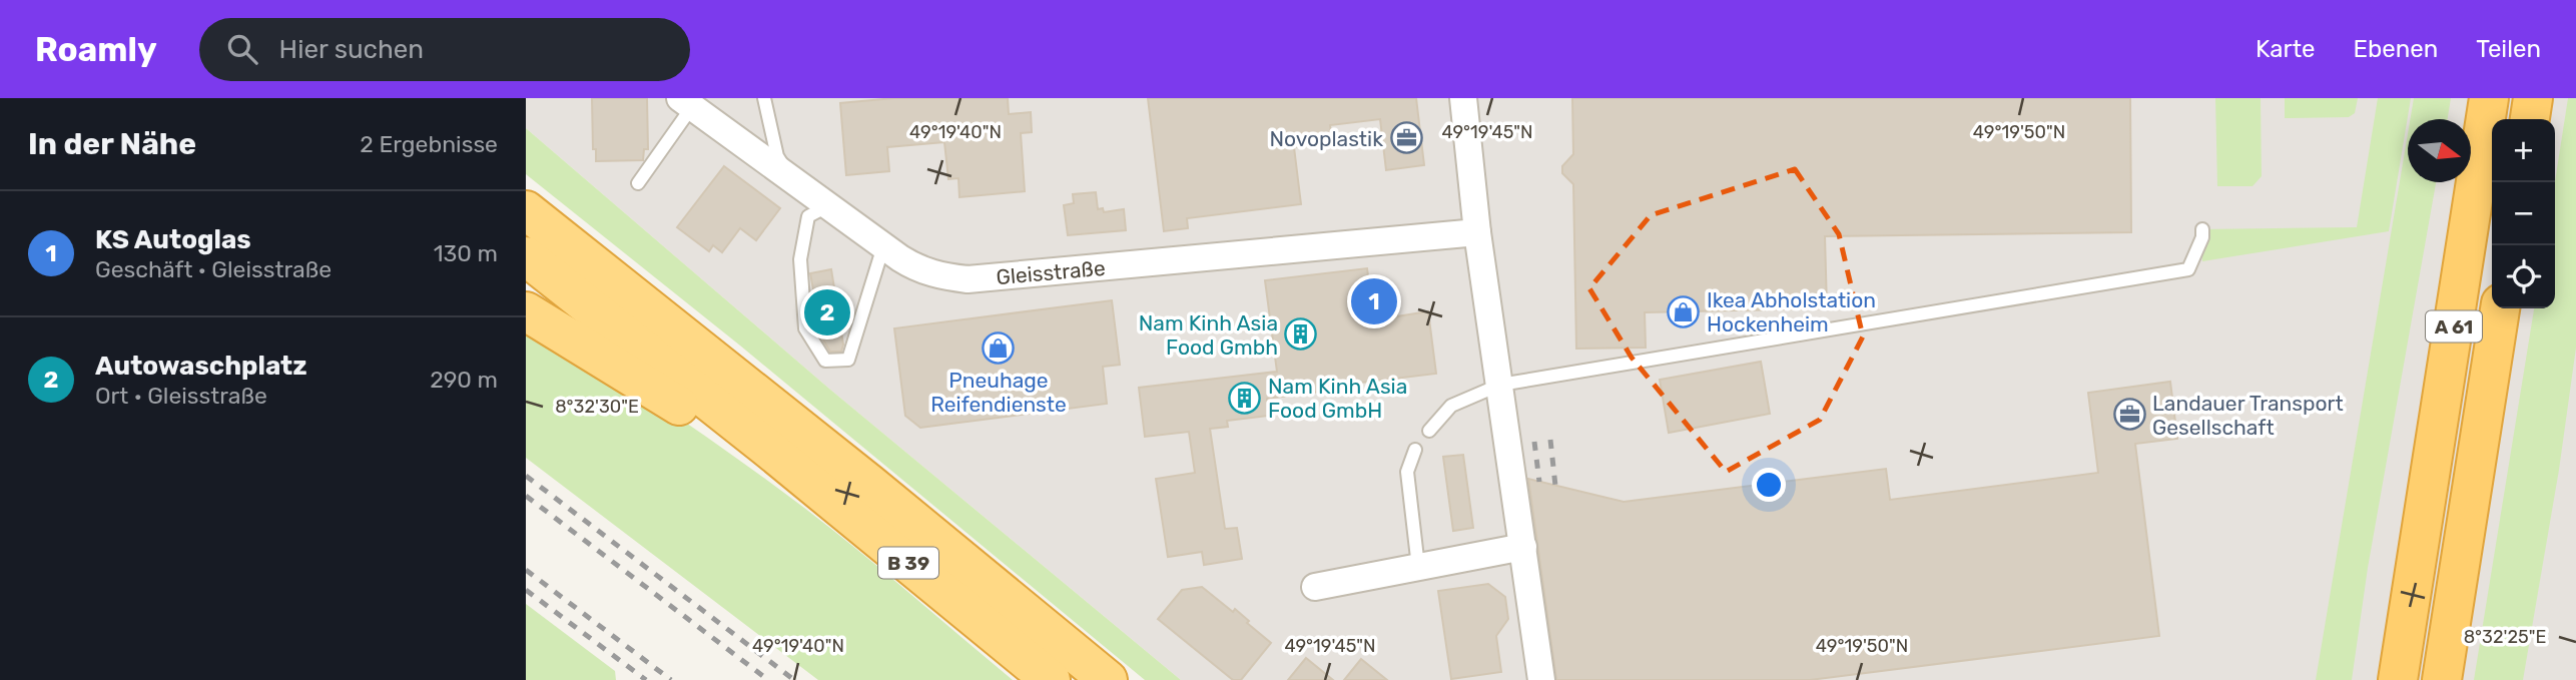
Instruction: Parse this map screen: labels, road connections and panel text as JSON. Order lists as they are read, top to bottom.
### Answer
{
  "streets": {
    "highway": ["A 61", "B 39"],
    "street": ["Gleisstraße"]
  },
  "places": {
    "office": ["Novoplastik", "Landauer Transport Gesellschaft"],
    "shop": ["Ikea Abholstation Hockenheim", "Pneuhage Reifendienste"],
    "building": ["Nam Kinh Asia Food Gmbh", "Nam Kinh Asia Food GmbH"]
  },
  "north": "right",
  "page": {
    "header": "Roamly",
    "search": "Hier suchen",
    "nav": ["Karte", "Ebenen", "Teilen"],
    "heading": ["In der Nähe", "2 Ergebnisse"],
    "map_buttons": ["+", "−"],
    "list": [
      {
        "mark": "1",
        "name": "KS Autoglas",
        "note": "Geschäft · Gleisstraße",
        "value": "130 m"
      },
      {
        "mark": "2",
        "name": "Autowaschplatz",
        "note": "Ort · Gleisstraße",
        "value": "290 m"
      }
    ],
    "pins": ["1", "2"]
  },
  "coordinates": [
    "49°19'40\"N",
    "49°19'45\"N",
    "49°19'50\"N",
    "8°32'30\"E",
    "8°32'25\"E"
  ]
}
